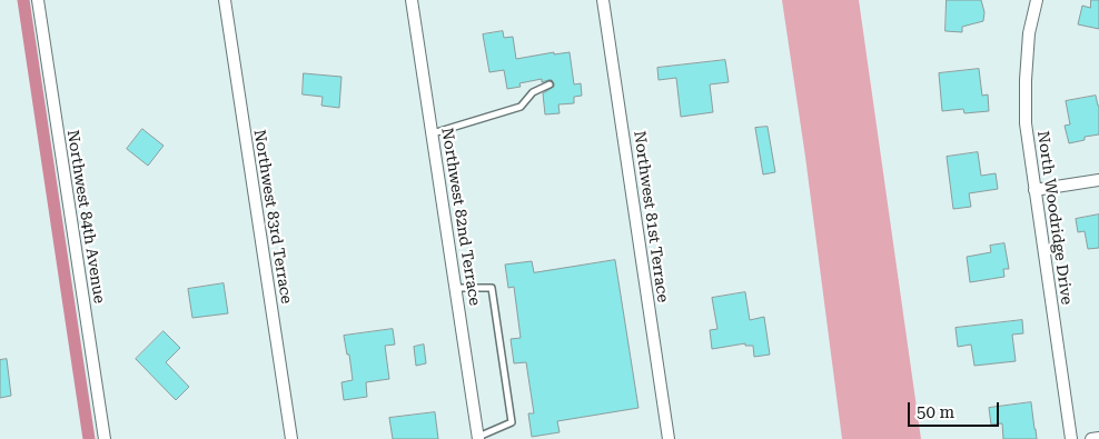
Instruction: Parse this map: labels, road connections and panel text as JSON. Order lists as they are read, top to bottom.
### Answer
{
  "streets": {
    "street": [
      "Northwest 84th Avenue",
      "Northwest 83rd Terrace",
      "Northwest 82nd Terrace",
      "Northwest 81st Terrace",
      "North Woodridge Drive"
    ]
  },
  "scale_bar": "50 m"
}
